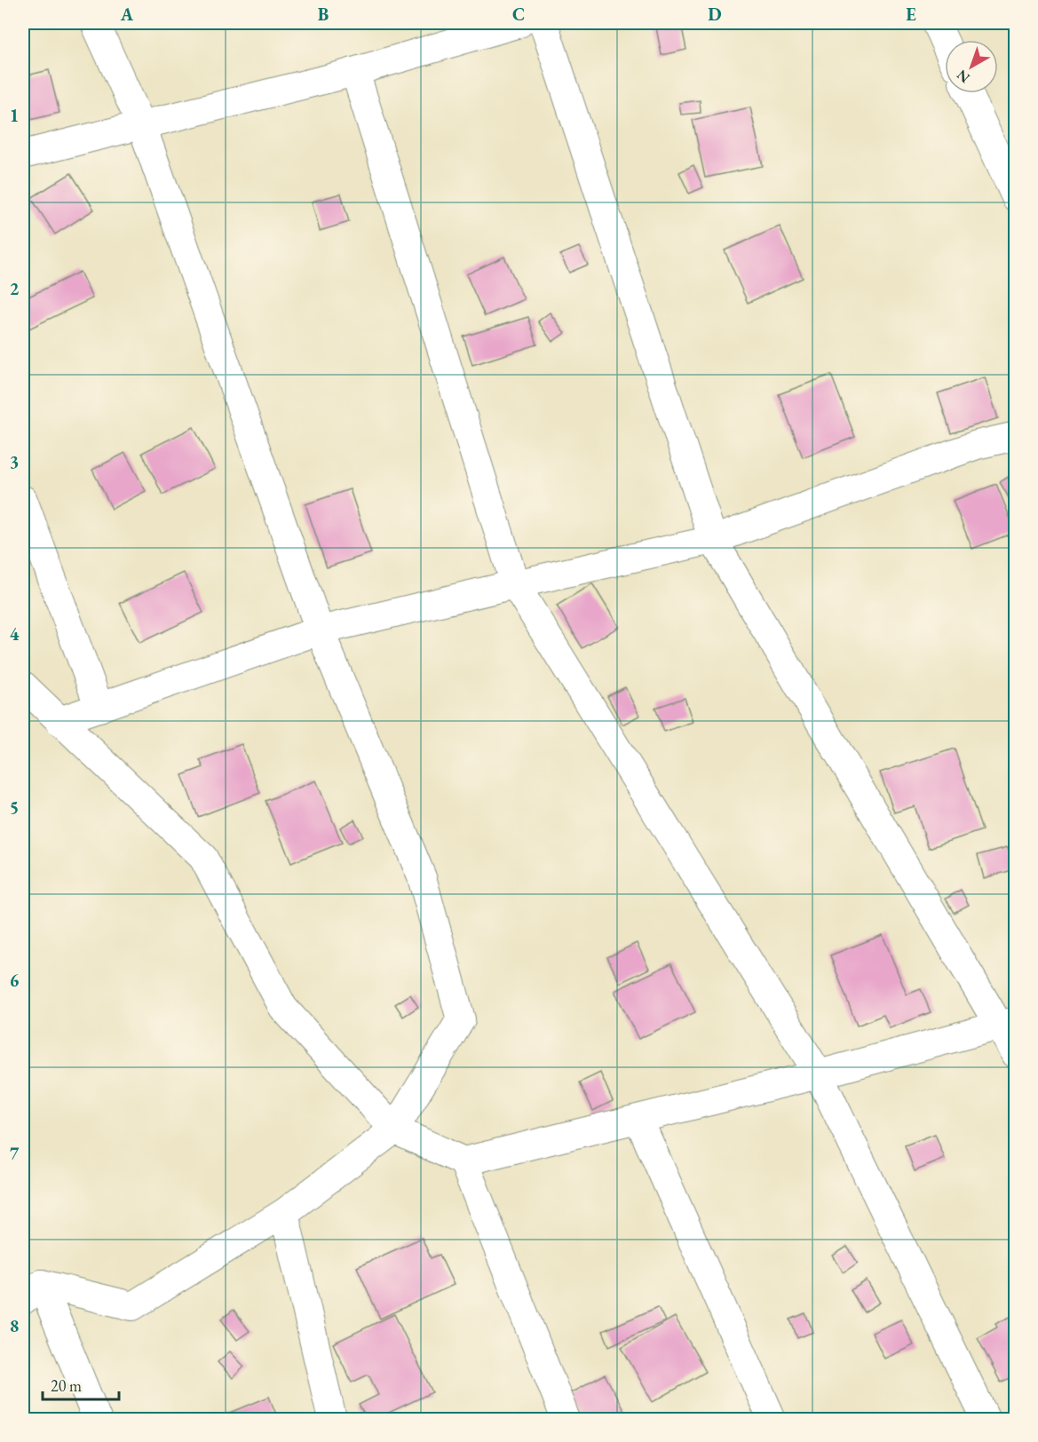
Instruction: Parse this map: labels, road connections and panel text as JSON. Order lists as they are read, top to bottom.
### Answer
{
  "scale_bar": "20 m",
  "north": "bottom left",
  "grid": {
    "columns": [
      "A",
      "B",
      "C",
      "D",
      "E"
    ],
    "rows": [
      "1",
      "2",
      "3",
      "4",
      "5",
      "6",
      "7",
      "8"
    ]
  }
}
